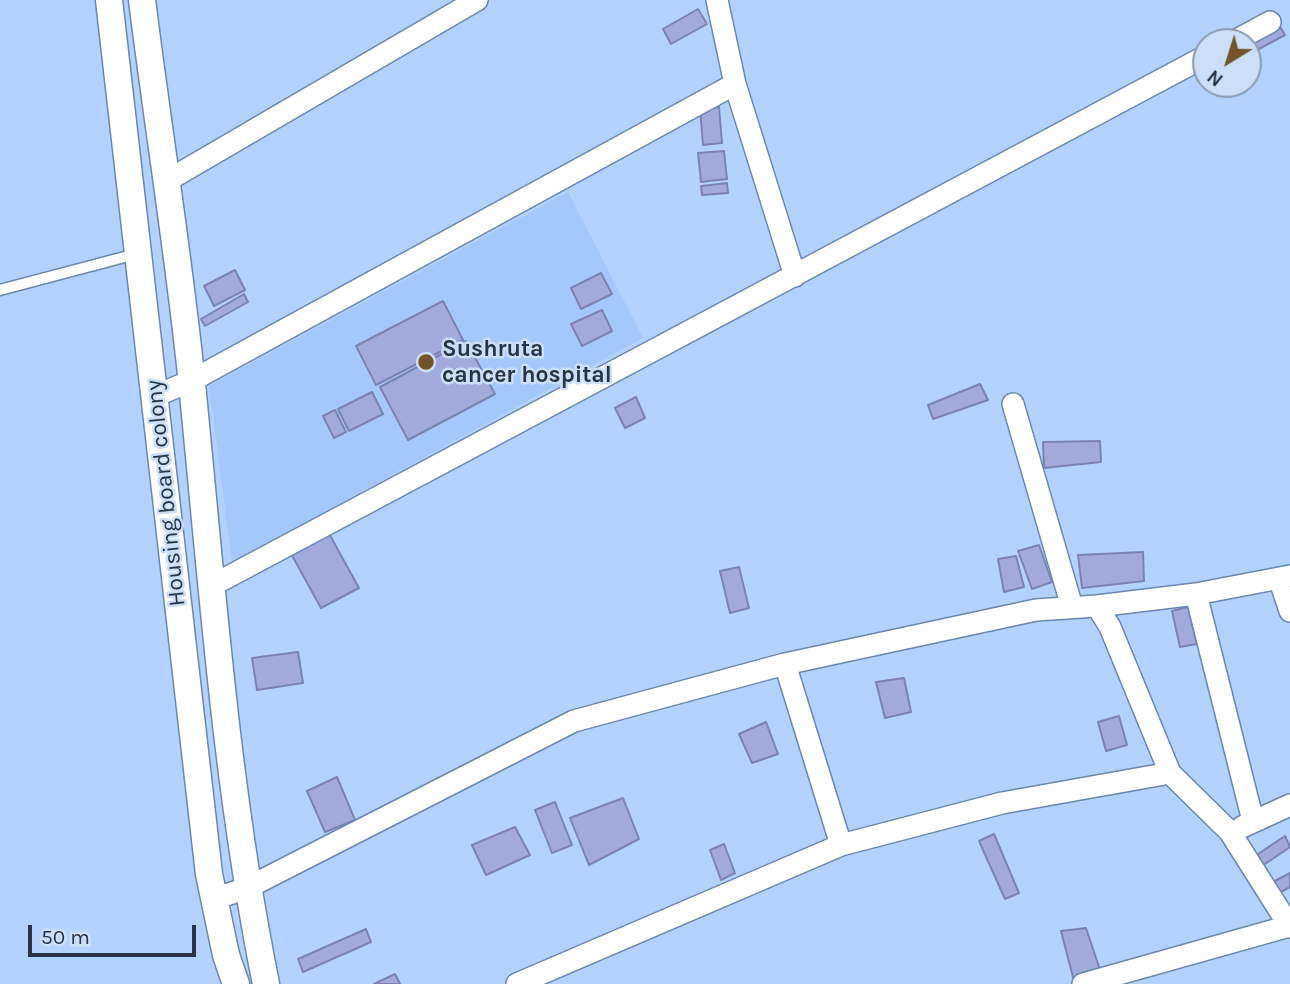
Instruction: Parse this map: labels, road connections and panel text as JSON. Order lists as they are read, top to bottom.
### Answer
{
  "streets": {
    "street": ["Housing board colony"]
  },
  "places": ["Sushruta cancer hospital"],
  "scale_bar": "50 m",
  "north": "bottom left"
}
